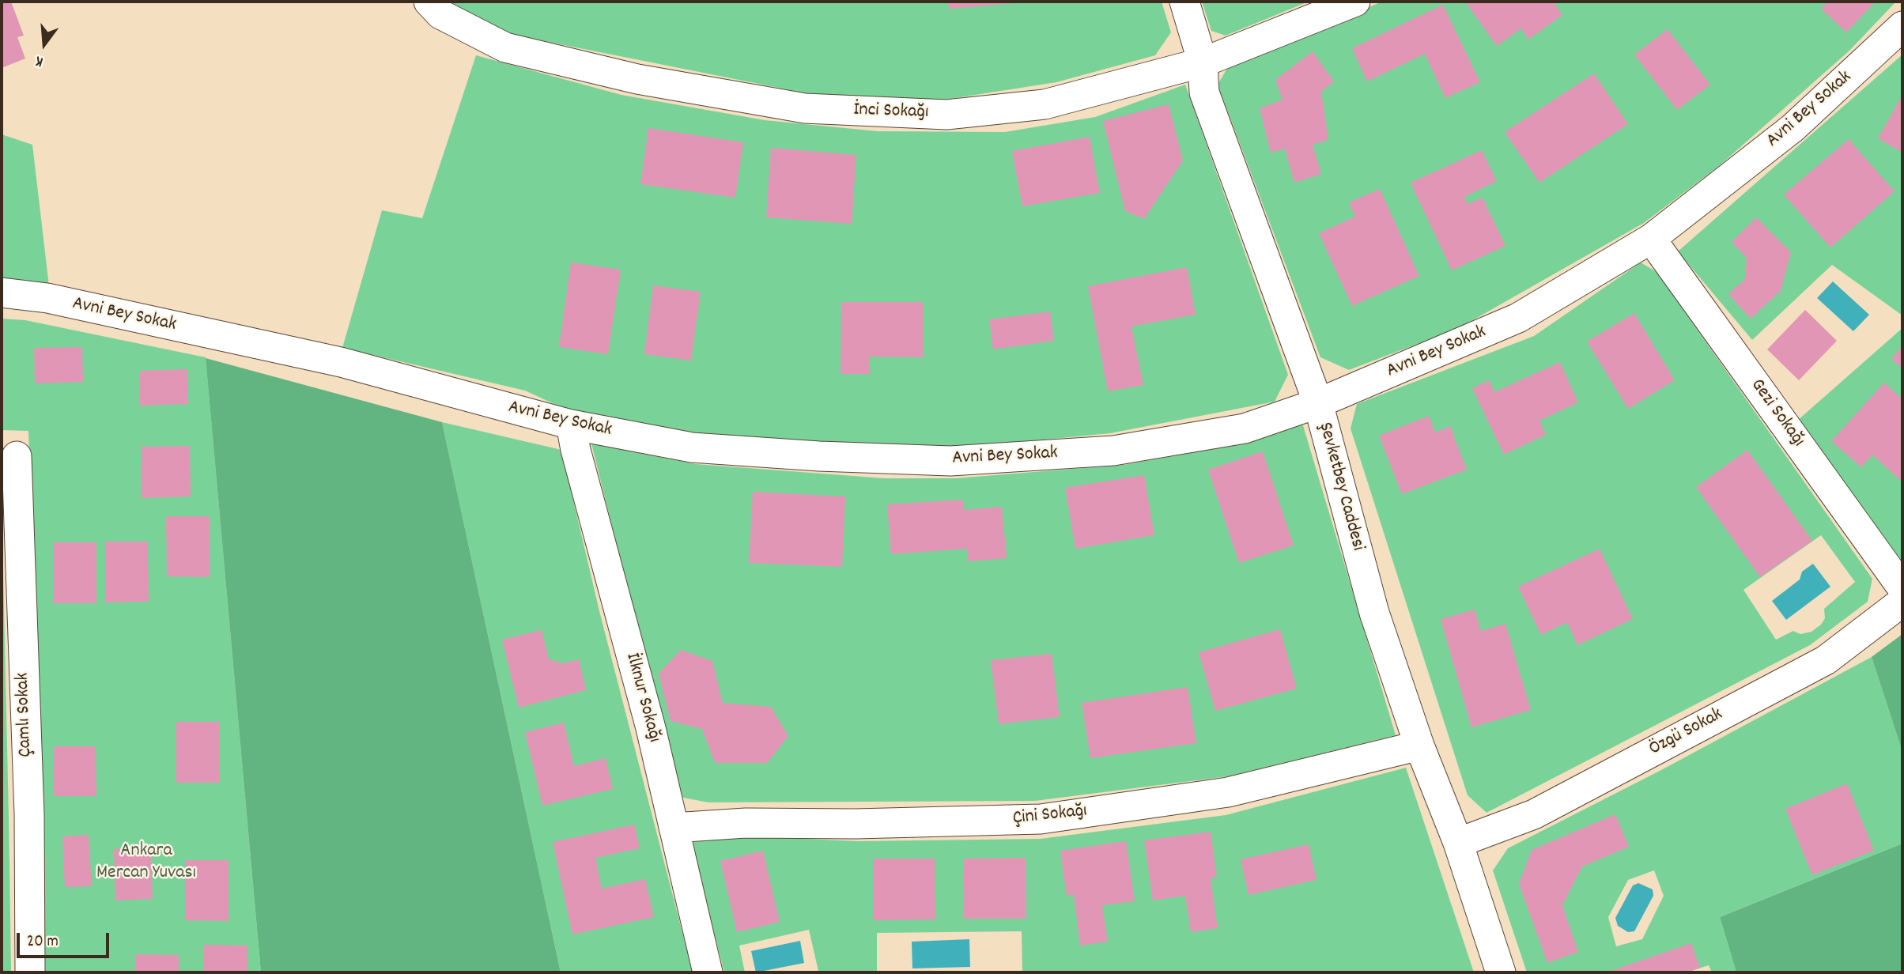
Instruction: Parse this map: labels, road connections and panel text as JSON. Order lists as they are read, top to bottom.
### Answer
{
  "streets": {
    "street": [
      "Avni Bey Sokak",
      "İnci Sokağı",
      "Gezi Sokağı",
      "Şevketbey Caddesi",
      "İlknur Sokağı",
      "Çamlı Sokak",
      "Özgü Sokak",
      "Çini Sokağı"
    ]
  },
  "crossings": [
    ["Avni Bey Sokak", "Gezi Sokağı"],
    ["Avni Bey Sokak", "Şevketbey Caddesi"],
    ["Avni Bey Sokak", "İlknur Sokağı"],
    ["İnci Sokağı", "Şevketbey Caddesi"],
    ["Şevketbey Caddesi", "Özgü Sokak"],
    ["Şevketbey Caddesi", "Çini Sokağı"],
    ["İlknur Sokağı", "Çini Sokağı"]
  ],
  "parks": ["Ankara Mercan Yuvası"],
  "scale_bar": "20 m",
  "north": "bottom"
}
